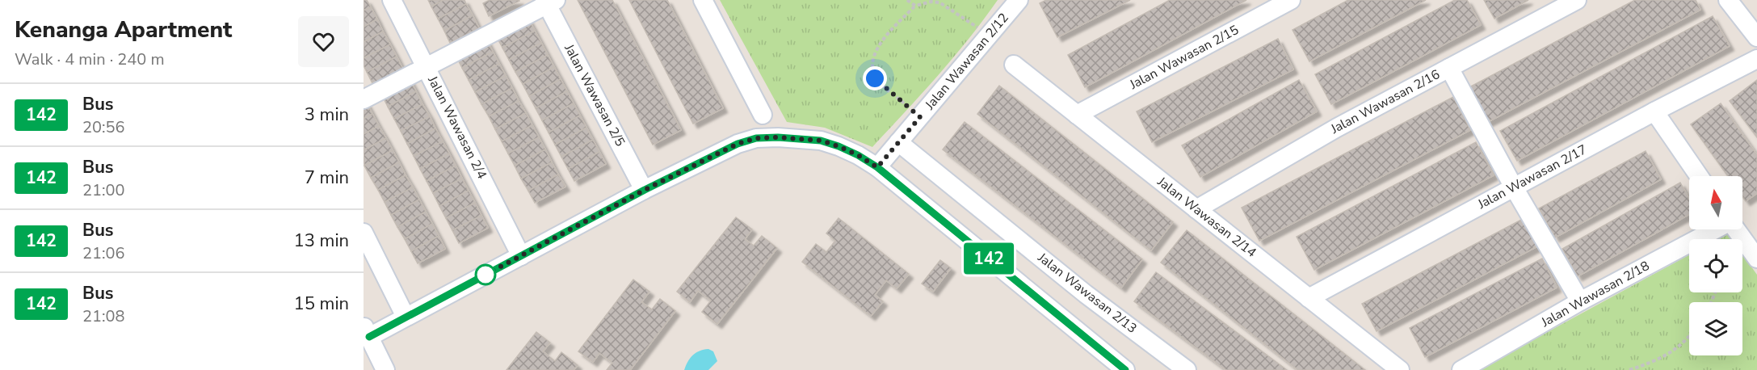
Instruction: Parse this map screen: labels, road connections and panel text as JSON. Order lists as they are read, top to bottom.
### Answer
{
  "streets": {
    "street": [
      "Jalan Wawasan 2/15",
      "Jalan Wawasan 2/12",
      "Jalan Wawasan 2/5",
      "Jalan Wawasan 2/16",
      "Jalan Wawasan 2/4",
      "Jalan Wawasan 2/17",
      "Jalan Wawasan 2/14",
      "Jalan Wawasan 2/13",
      "Jalan Wawasan 2/18"
    ]
  },
  "crossings": [
    ["Jalan Wawasan 2/15", "Jalan Wawasan 2/14"],
    ["Jalan Wawasan 2/12", "Jalan Wawasan 2/13"],
    ["Jalan Wawasan 2/16", "Jalan Wawasan 2/14"],
    ["Jalan Wawasan 2/17", "Jalan Wawasan 2/14"]
  ],
  "lines": ["bus line 142"],
  "north": "top",
  "page": {
    "heading": ["Kenanga Apartment", "Walk · 4 min · 240 m"],
    "on_map": "142",
    "list": [
      {
        "mark": "142",
        "name": "Bus",
        "note": "20:56",
        "value": "3 min"
      },
      {
        "mark": "142",
        "name": "Bus",
        "note": "21:00",
        "value": "7 min"
      },
      {
        "mark": "142",
        "name": "Bus",
        "note": "21:06",
        "value": "13 min"
      },
      {
        "mark": "142",
        "name": "Bus",
        "note": "21:08",
        "value": "15 min"
      }
    ]
  }
}
